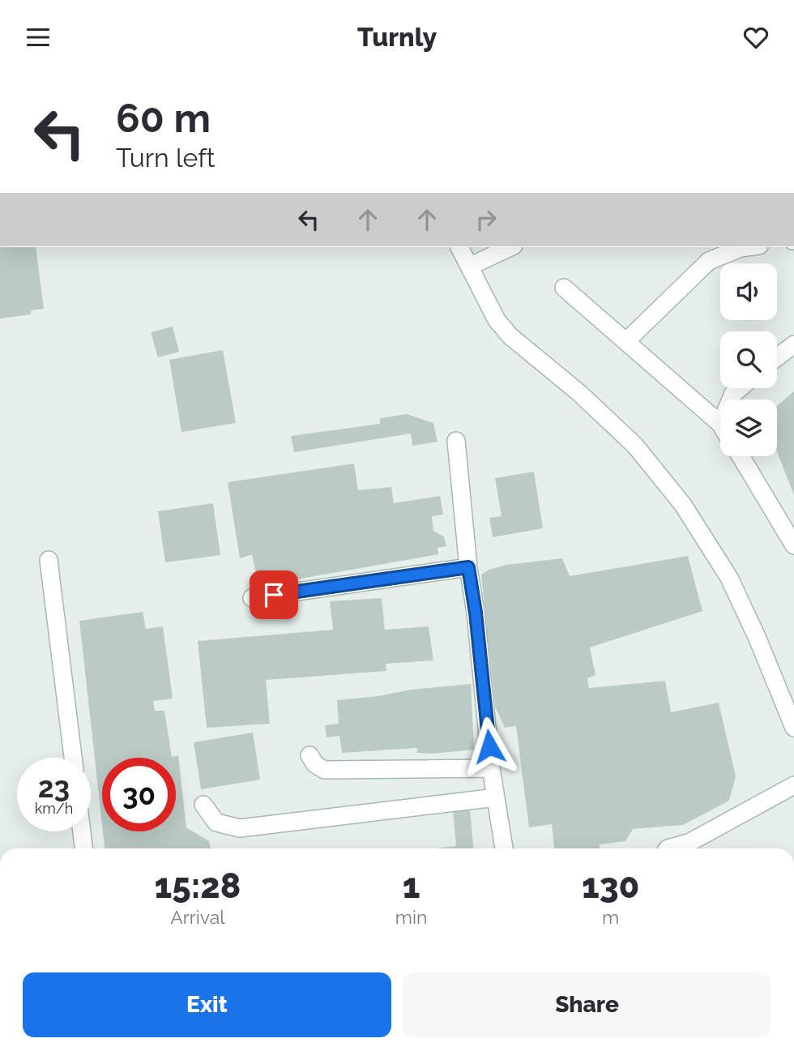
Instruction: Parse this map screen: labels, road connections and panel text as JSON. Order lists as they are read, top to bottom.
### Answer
{
  "page": {
    "header": "Turnly",
    "turn": ["60 m", "Turn left"],
    "speed": "23 km/h",
    "limit": "30",
    "eta": [
      "15:28",
      "Arrival",
      "1",
      "min",
      "130",
      "m"
    ],
    "buttons": ["Exit", "Share"]
  }
}
